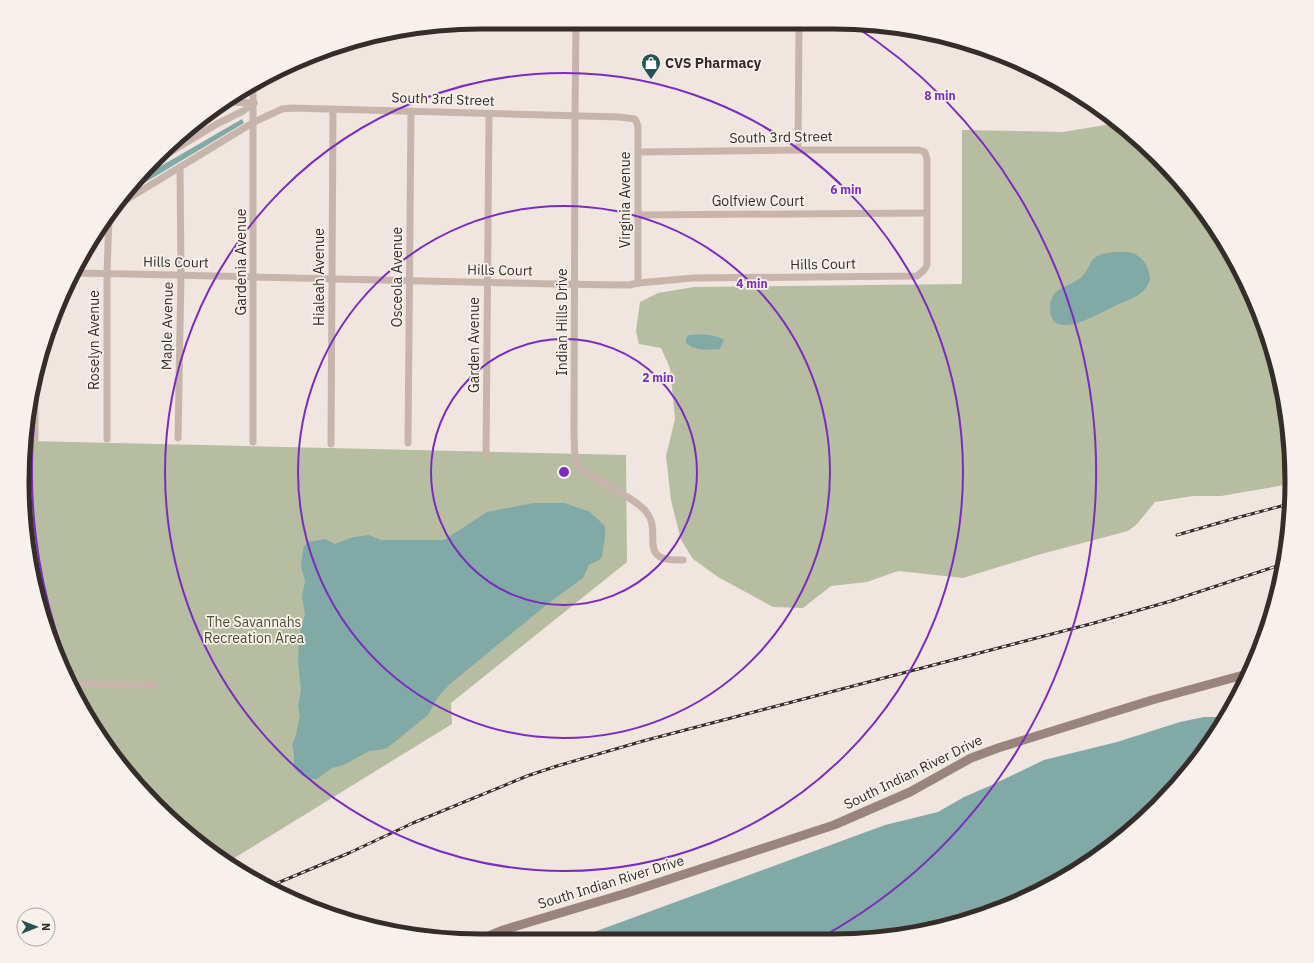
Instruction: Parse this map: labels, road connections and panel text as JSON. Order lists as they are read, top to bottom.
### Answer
{
  "streets": {
    "main road": ["South Indian River Drive"],
    "street": [
      "South 3rd Street",
      "Virginia Avenue",
      "Golfview Court",
      "Hills Court",
      "Gardenia Avenue",
      "Hialeah Avenue",
      "Osceola Avenue",
      "Indian Hills Drive",
      "Maple Avenue",
      "Roselyn Avenue",
      "Garden Avenue"
    ]
  },
  "crossings": [
    ["South 3rd Street", "Virginia Avenue"],
    ["South 3rd Street", "Golfview Court"],
    ["South 3rd Street", "Hills Court"],
    ["South 3rd Street", "Gardenia Avenue"],
    ["South 3rd Street", "Hialeah Avenue"],
    ["South 3rd Street", "Osceola Avenue"],
    ["South 3rd Street", "Indian Hills Drive"],
    ["South 3rd Street", "Maple Avenue"],
    ["South 3rd Street", "Garden Avenue"],
    ["Virginia Avenue", "Golfview Court"],
    ["Virginia Avenue", "Hills Court"],
    ["Golfview Court", "Hills Court"],
    ["Hills Court", "Gardenia Avenue"],
    ["Hills Court", "Hialeah Avenue"],
    ["Hills Court", "Osceola Avenue"],
    ["Hills Court", "Indian Hills Drive"],
    ["Hills Court", "Maple Avenue"],
    ["Hills Court", "Roselyn Avenue"],
    ["Hills Court", "Garden Avenue"]
  ],
  "parks": ["The Savannahs Recreation Area"],
  "places": {
    "shop": ["CVS Pharmacy"]
  },
  "north": "right",
  "rings": [
    "8 min",
    "6 min",
    "4 min",
    "2 min"
  ]
}
